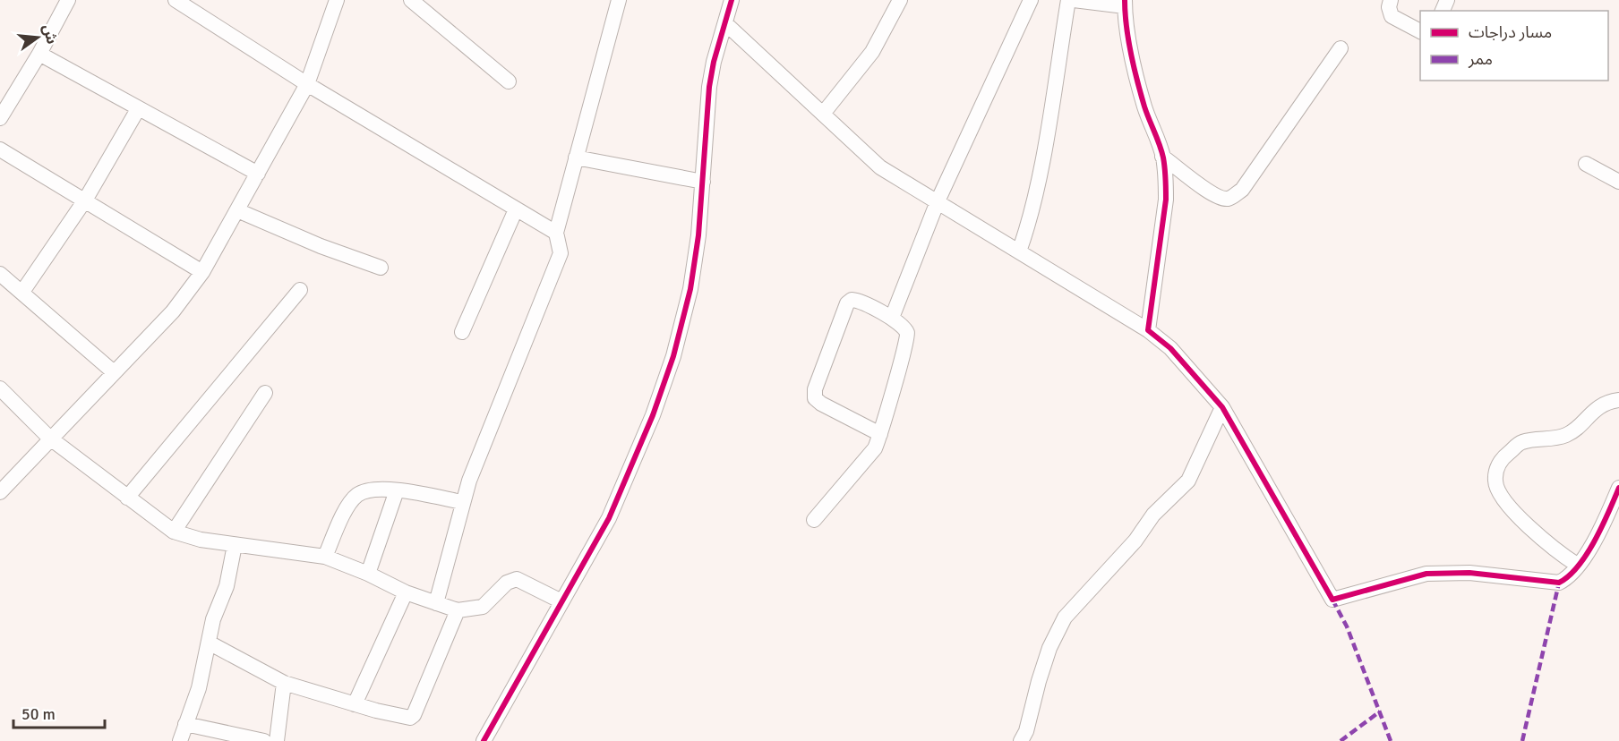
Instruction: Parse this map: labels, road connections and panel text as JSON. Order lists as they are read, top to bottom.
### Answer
{
  "legend": ["مسار دراجات", "ممر"],
  "scale_bar": "50 m",
  "north": "right"
}
